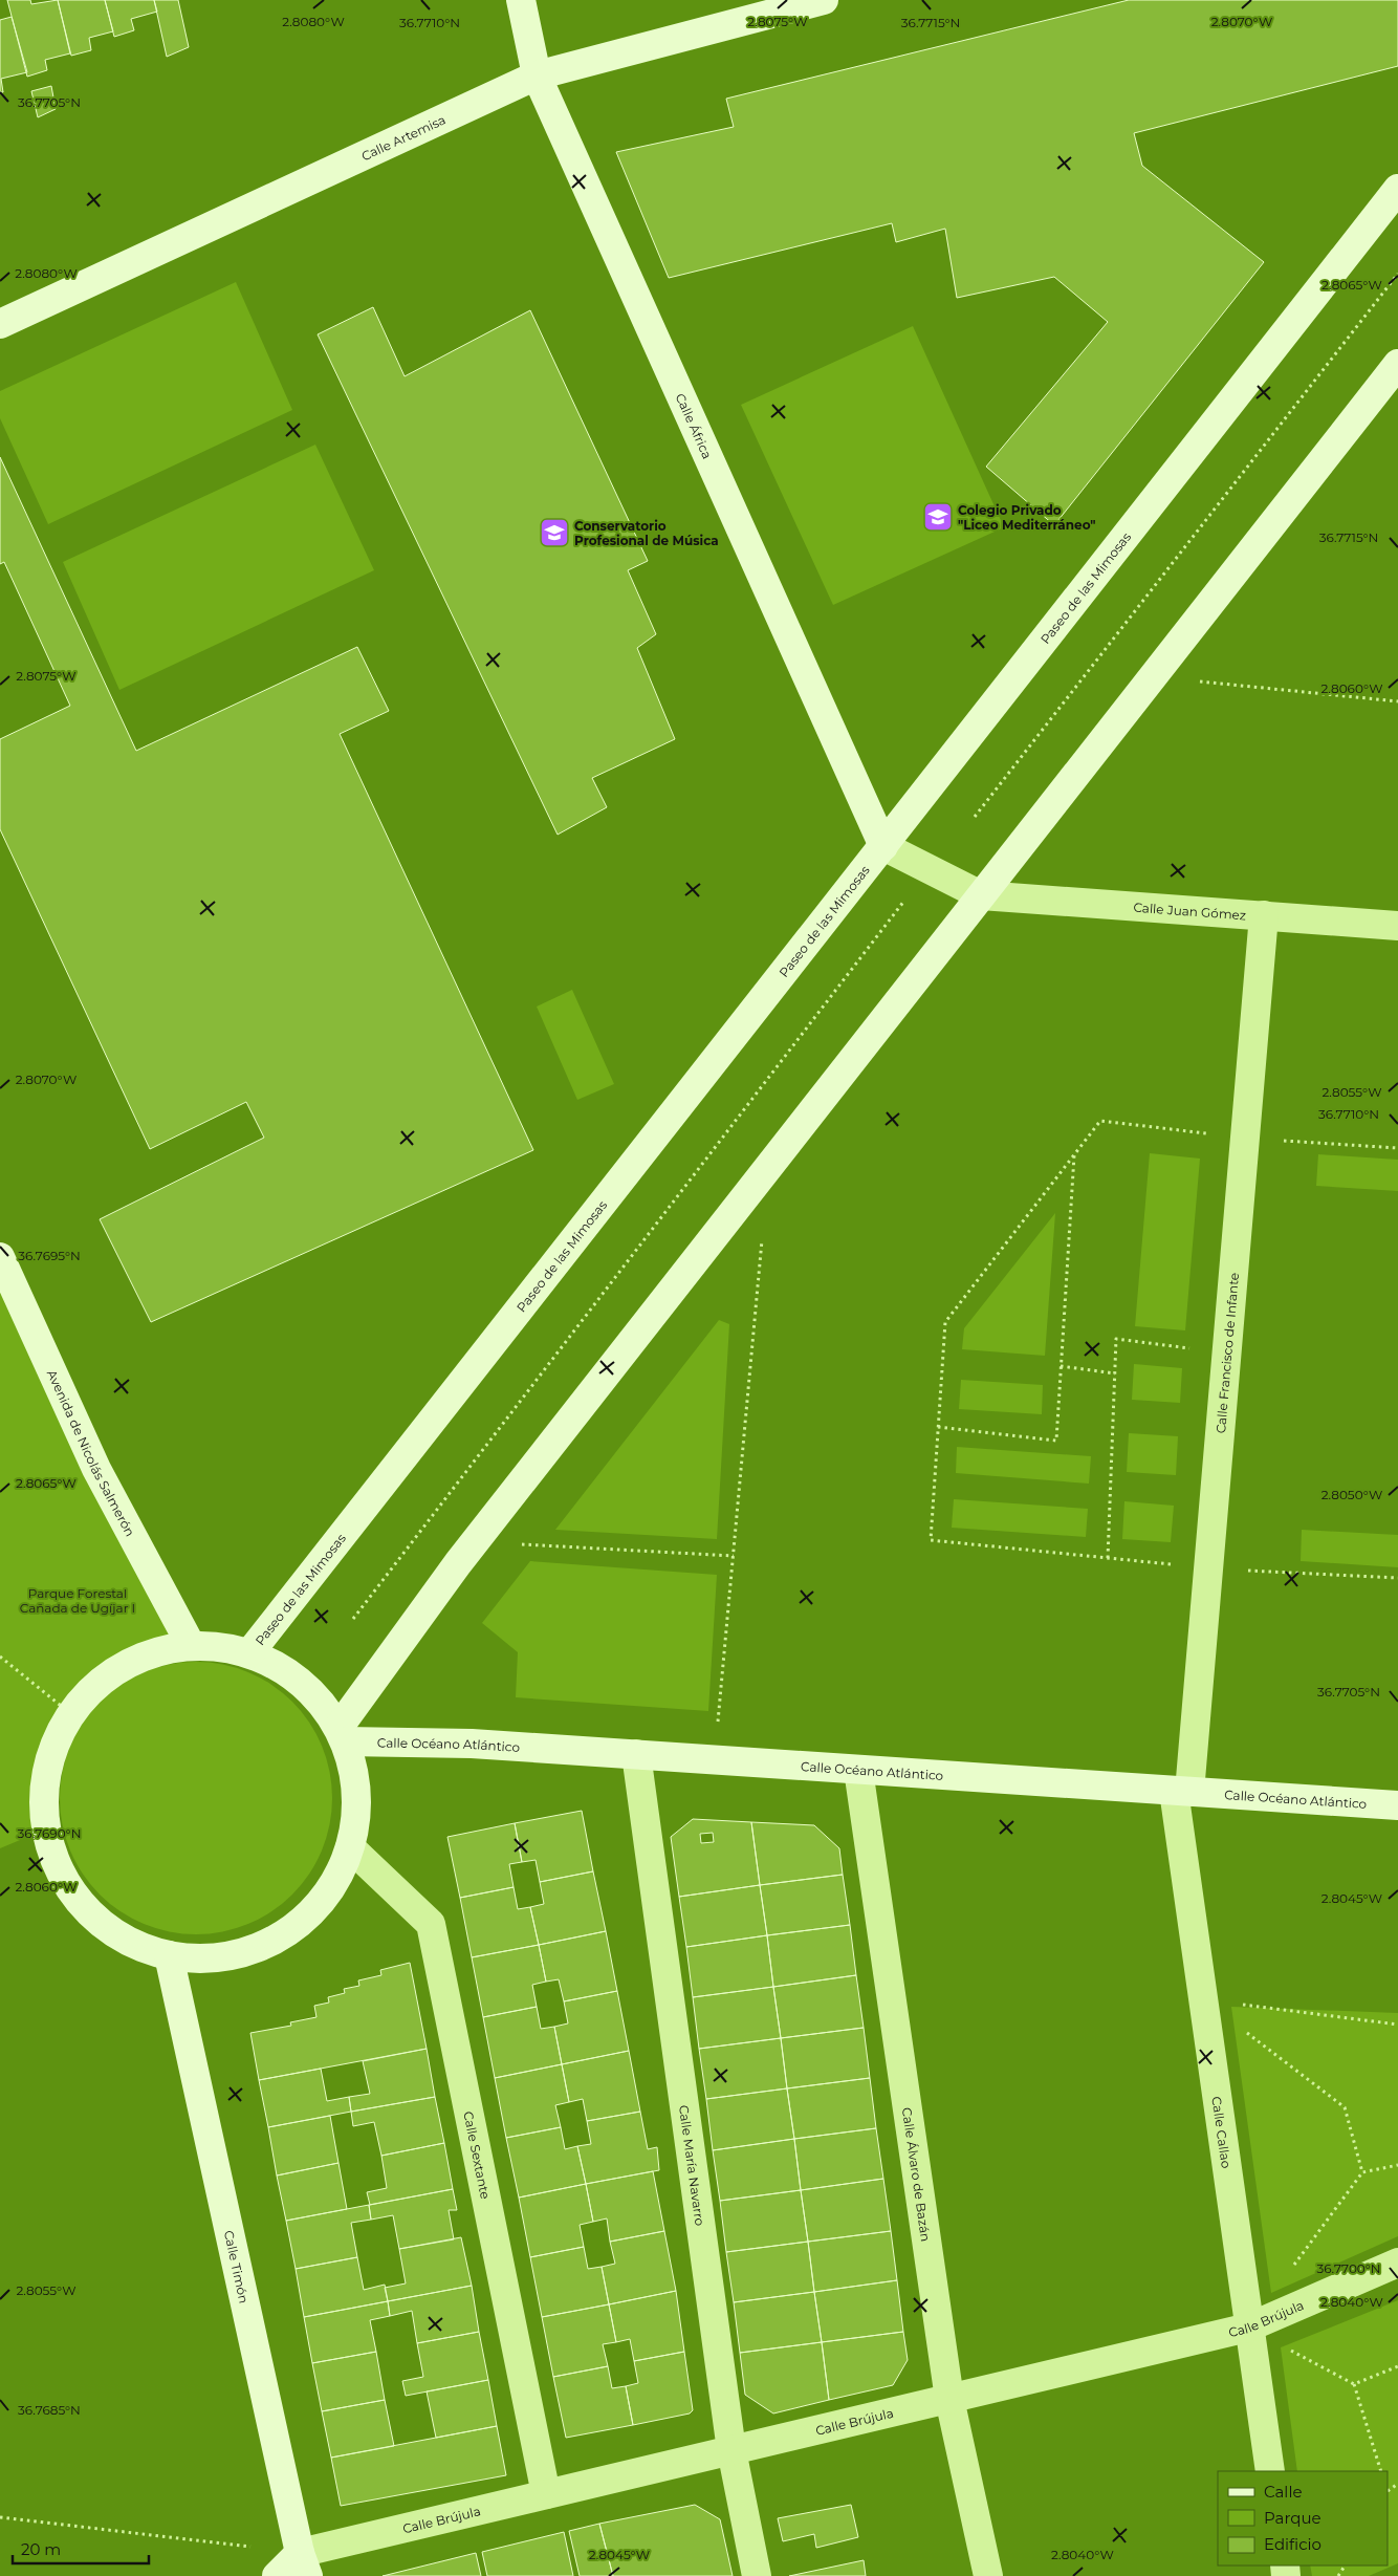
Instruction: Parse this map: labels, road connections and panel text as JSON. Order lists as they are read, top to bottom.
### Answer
{
  "streets": {
    "street": [
      "Calle Artemisa",
      "Calle África",
      "Paseo de las Mimosas",
      "Calle Juan Gómez",
      "Calle Francisco de Infante",
      "Avenida de Nicolás Salmerón",
      "Calle Océano Atlántico",
      "Calle Callao",
      "Calle Sextante",
      "Calle María Navarro",
      "Calle Álvaro de Bazán",
      "Calle Timón",
      "Calle Brújula"
    ]
  },
  "crossings": [
    ["Calle Artemisa", "Calle África"],
    ["Calle África", "Paseo de las Mimosas"],
    ["Calle Juan Gómez", "Calle Francisco de Infante"],
    ["Calle Francisco de Infante", "Calle Océano Atlántico"],
    ["Calle Francisco de Infante", "Calle Callao"],
    ["Calle Océano Atlántico", "Calle Callao"],
    ["Calle Océano Atlántico", "Calle María Navarro"],
    ["Calle Océano Atlántico", "Calle Álvaro de Bazán"],
    ["Calle Callao", "Calle Brújula"],
    ["Calle Sextante", "Calle Brújula"],
    ["Calle María Navarro", "Calle Brújula"],
    ["Calle Álvaro de Bazán", "Calle Brújula"],
    ["Calle Timón", "Calle Brújula"]
  ],
  "parks": ["Parque Forestal Cañada de Ugíjar I"],
  "places": {
    "school or university": ["Colegio Privado \"Liceo Mediterráneo\"", "Conservatorio Profesional de Música"]
  },
  "legend": ["Calle", "Parque", "Edificio"],
  "scale_bar": "20 m",
  "coordinates": [
    "2.8080°W",
    "2.8075°W",
    "2.8070°W",
    "36.7710°N",
    "36.7715°N",
    "36.7705°N",
    "2.8065°W",
    "2.8060°W",
    "2.8055°W",
    "36.7695°N",
    "2.8050°W",
    "36.7690°N",
    "2.8045°W",
    "36.7700°N",
    "2.8040°W",
    "36.7685°N"
  ]
}
